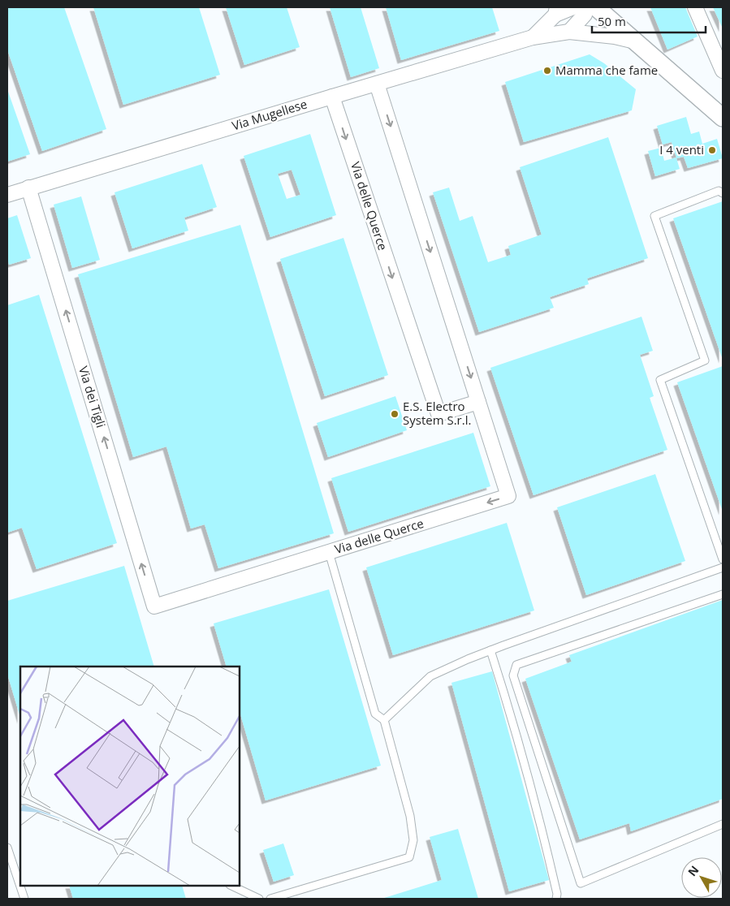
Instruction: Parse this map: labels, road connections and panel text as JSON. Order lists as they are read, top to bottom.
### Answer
{
  "streets": {
    "street": ["Via Mugellese", "Via delle Querce", "Via dei Tigli"]
  },
  "crossings": [
    ["Via Mugellese", "Via delle Querce"],
    ["Via Mugellese", "Via dei Tigli"],
    ["Via delle Querce", "Via dei Tigli"]
  ],
  "one_way": ["Via dei Tigli"],
  "places": ["Mamma che fame", "I 4 venti", "E.S. Electro System S.r.l."],
  "scale_bar": "50 m",
  "north": "top left"
}
